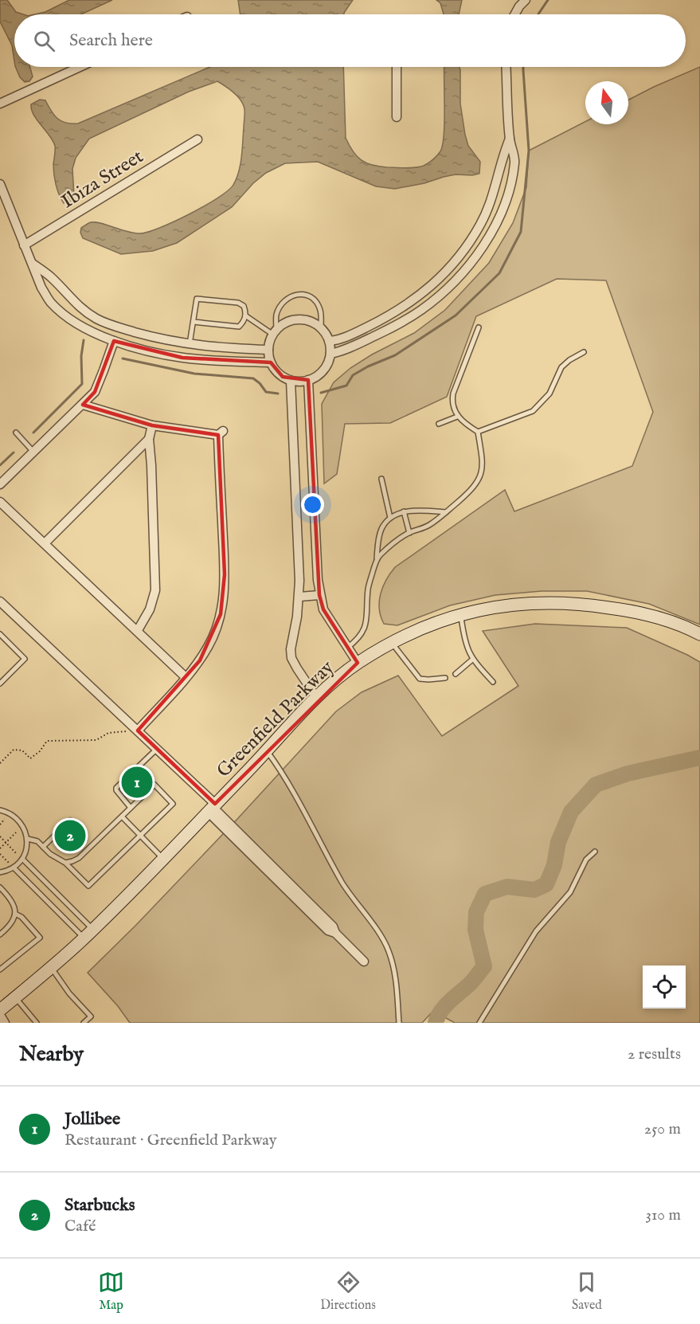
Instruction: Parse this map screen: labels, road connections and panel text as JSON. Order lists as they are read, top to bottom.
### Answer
{
  "streets": {
    "main road": ["Greenfield Parkway"],
    "street": ["Ibiza Street"]
  },
  "north": "top",
  "page": {
    "search": "Search here",
    "pins": ["1", "2"],
    "heading": ["Nearby", "2 results"],
    "list": [
      {
        "mark": "1",
        "name": "Jollibee",
        "note": "Restaurant · Greenfield Parkway",
        "value": "250 m"
      },
      {
        "mark": "2",
        "name": "Starbucks",
        "note": "Café",
        "value": "310 m"
      }
    ],
    "nav": ["Map", "Directions", "Saved"]
  }
}
